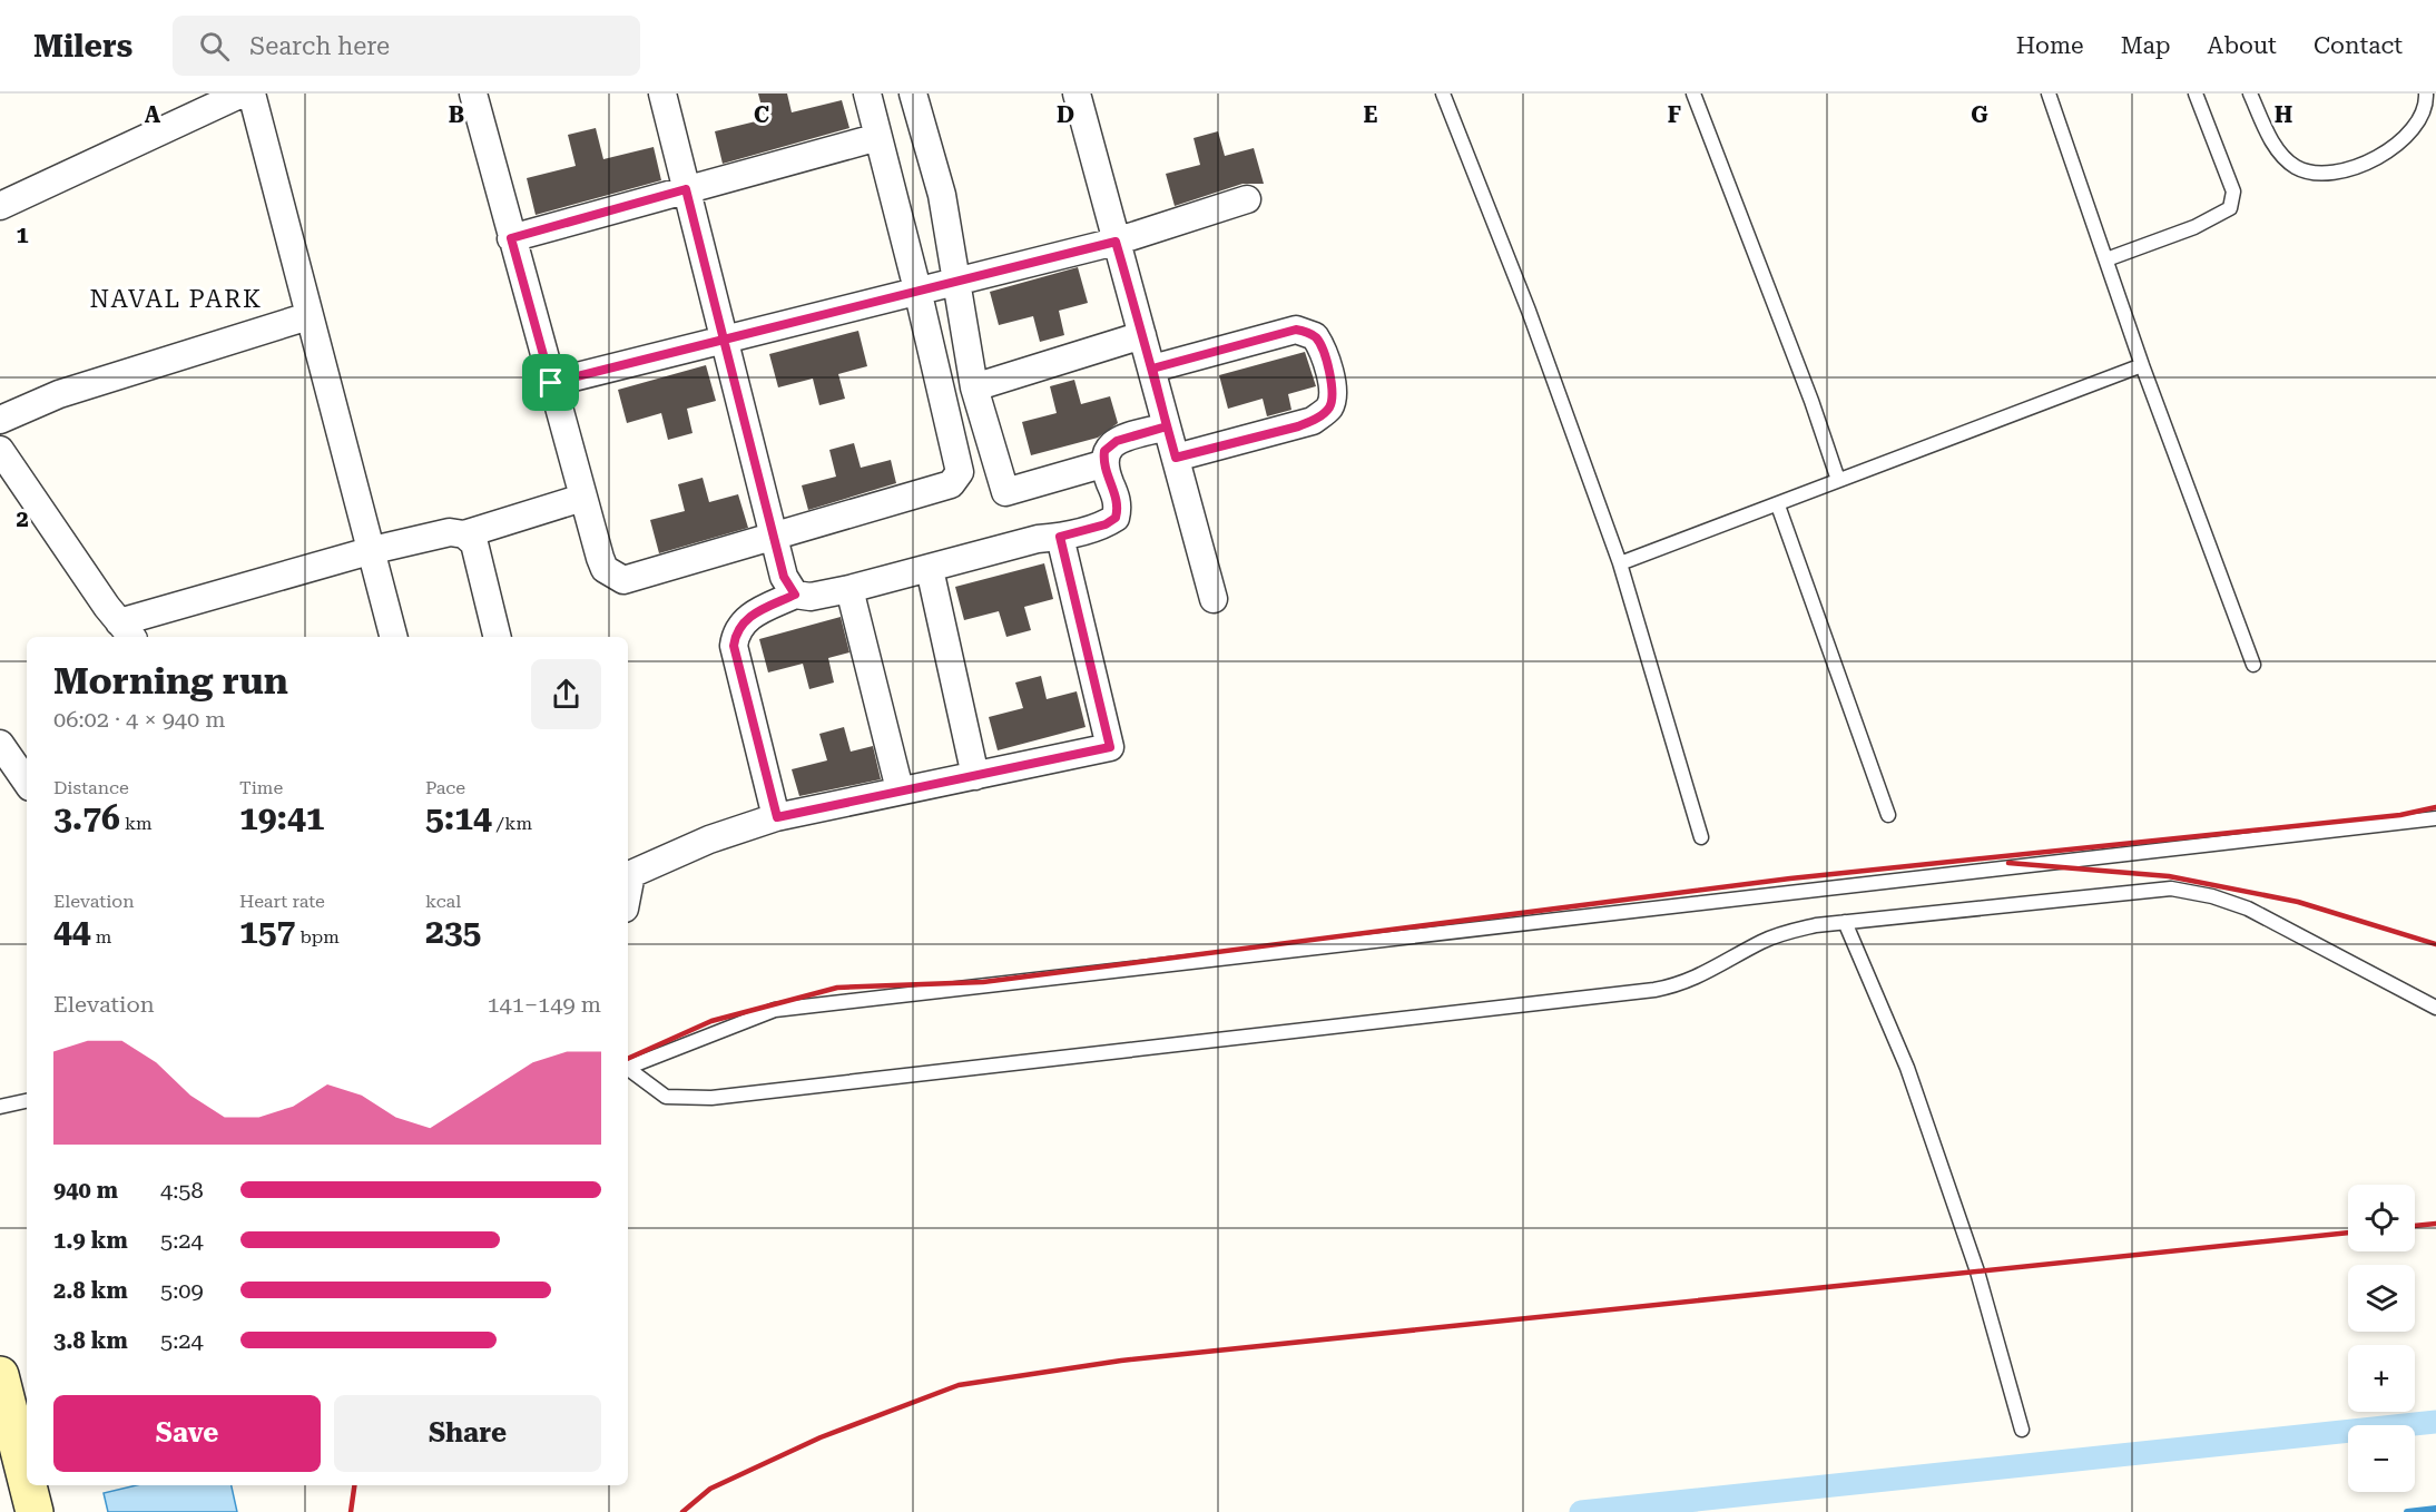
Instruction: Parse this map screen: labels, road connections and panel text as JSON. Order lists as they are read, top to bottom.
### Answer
{
  "districts": ["NAVAL PARK"],
  "page": {
    "header": "Milers",
    "search": "Search here",
    "nav": [
      "Home",
      "Map",
      "About",
      "Contact"
    ],
    "heading": ["Morning run", "06:02 · 4 × 940 m"],
    "stats": [
      ["Distance", "3.76 km"],
      ["Time", "19:41"],
      ["Pace", "5:14 /km"],
      ["Elevation", "44 m"],
      ["Heart rate", "157 bpm"],
      ["kcal", "235"]
    ],
    "chart": ["Elevation", "141–149 m"],
    "list": [
      {
        "name": "940 m",
        "note": "4:58"
      },
      {
        "name": "1.9 km",
        "note": "5:24"
      },
      {
        "name": "2.8 km",
        "note": "5:09"
      },
      {
        "name": "3.8 km",
        "note": "5:24"
      }
    ],
    "map_buttons": ["+", "−"],
    "buttons": ["Save", "Share"]
  },
  "grid": {
    "columns": [
      "A",
      "B",
      "C",
      "D",
      "E",
      "F",
      "G",
      "H"
    ],
    "rows": ["1", "2"]
  }
}
